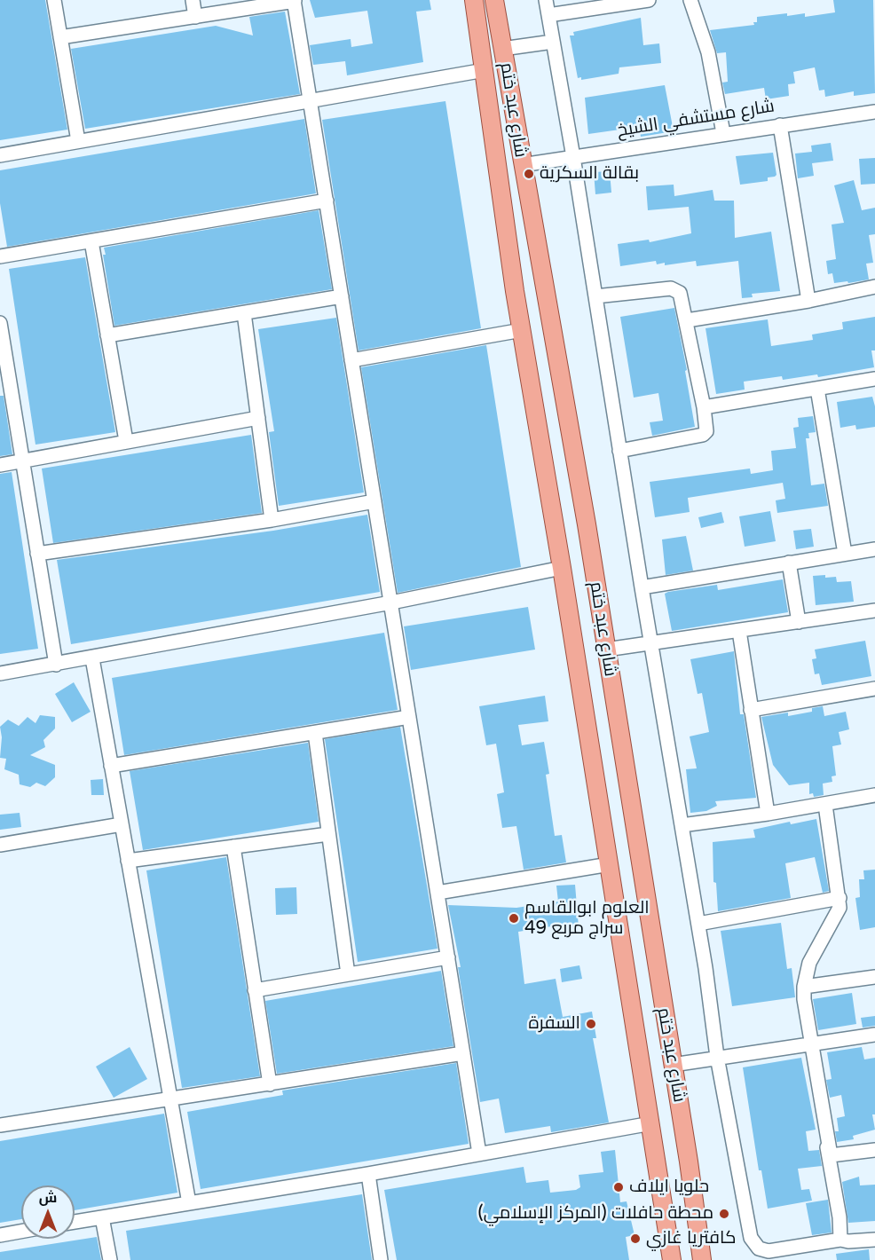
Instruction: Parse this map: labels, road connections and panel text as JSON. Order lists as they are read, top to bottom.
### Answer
{
  "streets": {
    "main road": ["شارع عبد ختم"],
    "street": ["شارع مستشفي الشيخ"]
  },
  "crossings": [
    ["شارع عبد ختم", "شارع مستشفي الشيخ"]
  ],
  "places": [
    "بقالة السكرية",
    "العلوم ابوالقاسم سراج مربع 49",
    "السفرة",
    "حلويا ايلاف",
    "محطة حافلات (المركز الإسلامي)",
    "كافتريا غازي"
  ],
  "north": "top"
}
